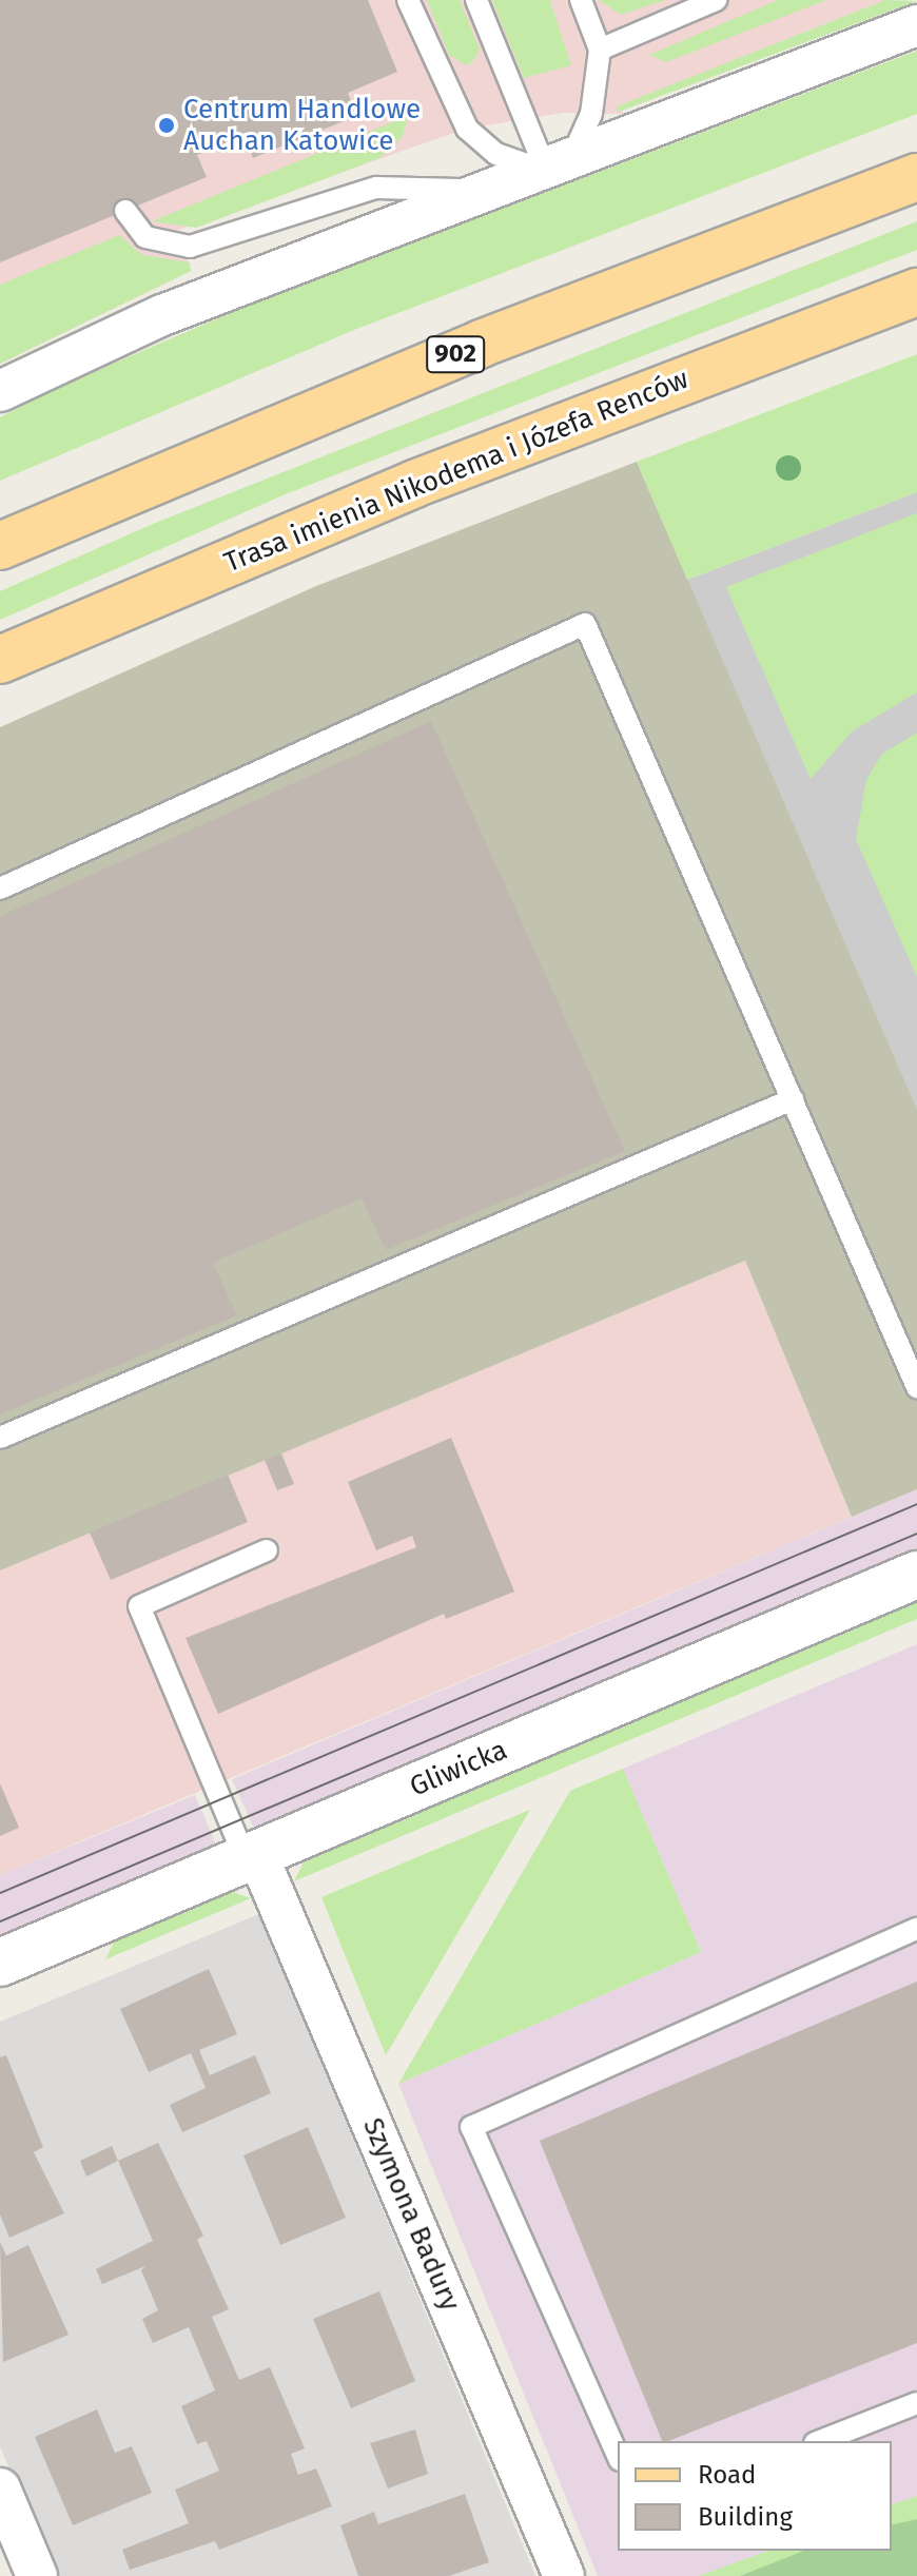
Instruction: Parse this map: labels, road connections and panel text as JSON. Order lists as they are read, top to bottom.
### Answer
{
  "streets": {
    "main road": ["902", "Trasa imienia Nikodema i Józefa Renców"],
    "street": ["Gliwicka", "Szymona Badury"]
  },
  "crossings": [
    ["Gliwicka", "Szymona Badury"]
  ],
  "places": ["Centrum Handlowe Auchan Katowice"],
  "legend": ["Road", "Building"]
}
